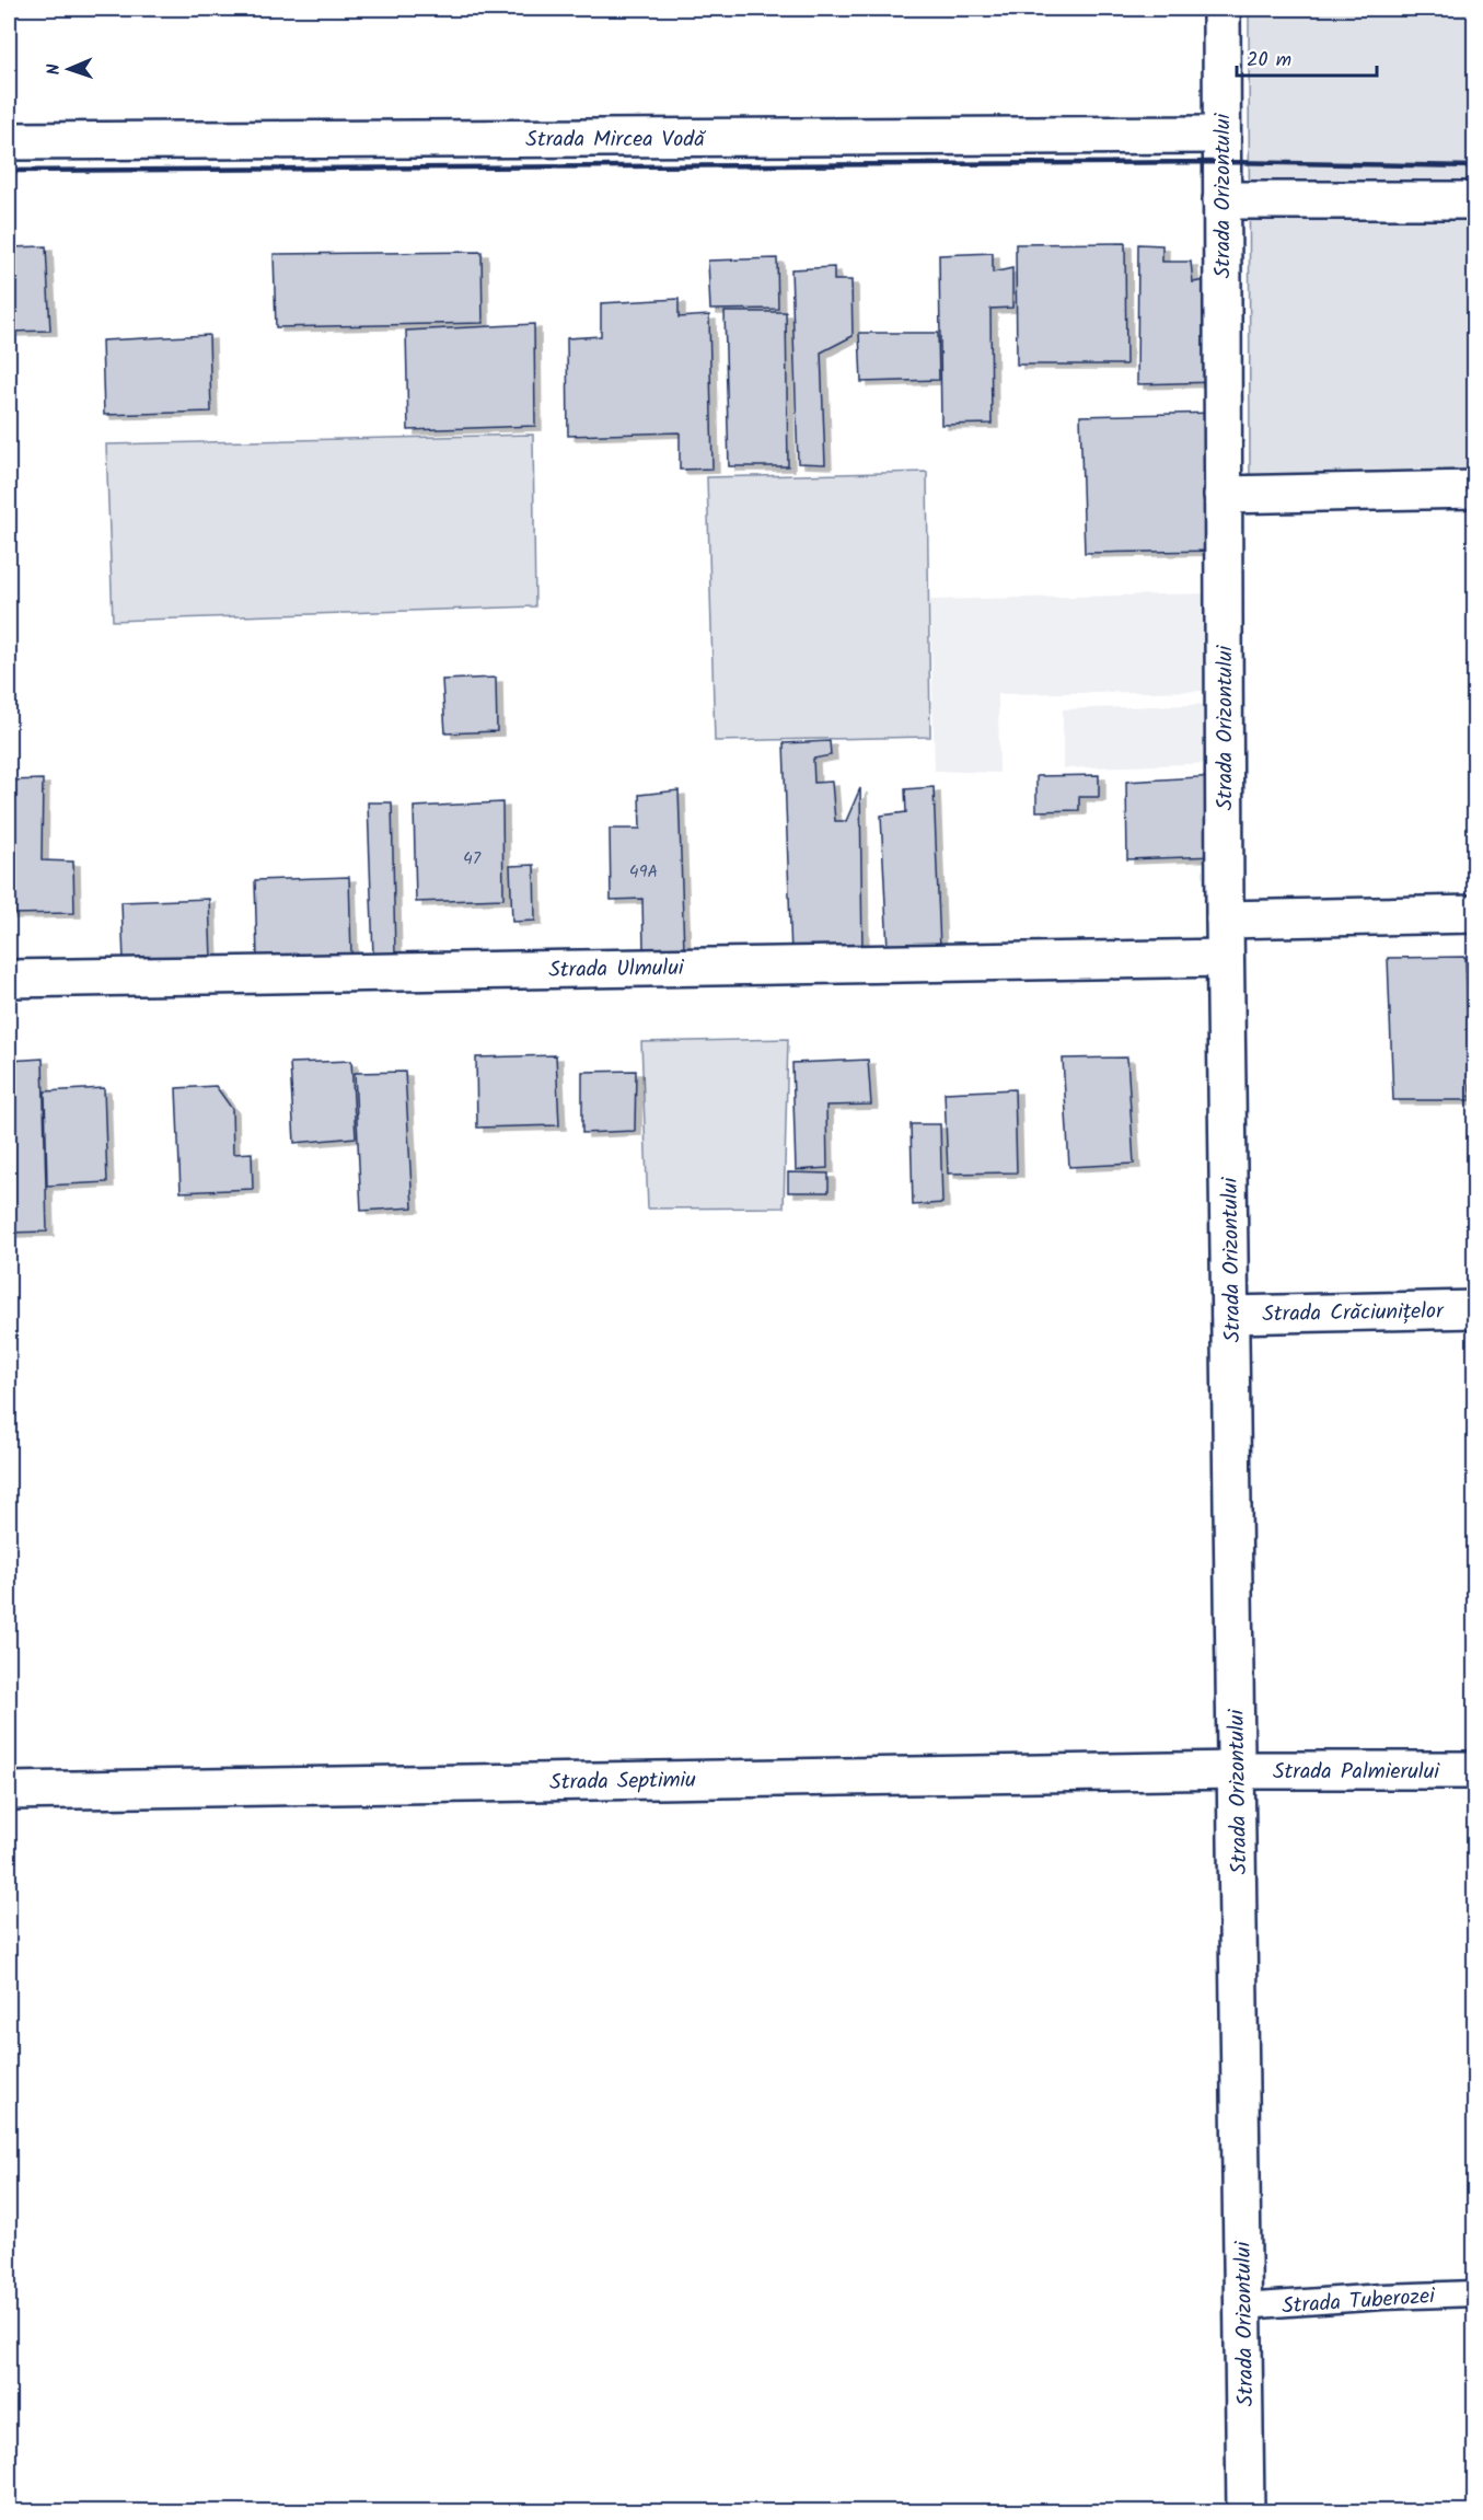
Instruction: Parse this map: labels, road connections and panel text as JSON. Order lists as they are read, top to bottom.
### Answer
{
  "streets": {
    "street": [
      "Strada Mircea Vodă",
      "Strada Orizontului",
      "Strada Ulmului",
      "Strada Crăciunițelor",
      "Strada Palmierului",
      "Strada Septimiu"
    ],
    "lane": ["Strada Tuberozei"]
  },
  "crossings": [
    ["Strada Mircea Vodă", "Strada Orizontului"],
    ["Strada Orizontului", "Strada Ulmului"],
    ["Strada Orizontului", "Strada Crăciunițelor"],
    ["Strada Orizontului", "Strada Palmierului"],
    ["Strada Orizontului", "Strada Septimiu"],
    ["Strada Orizontului", "Strada Tuberozei"],
    ["Strada Palmierului", "Strada Septimiu"]
  ],
  "house_numbers": ["47", "49A"],
  "scale_bar": "20 m",
  "north": "left"
}
